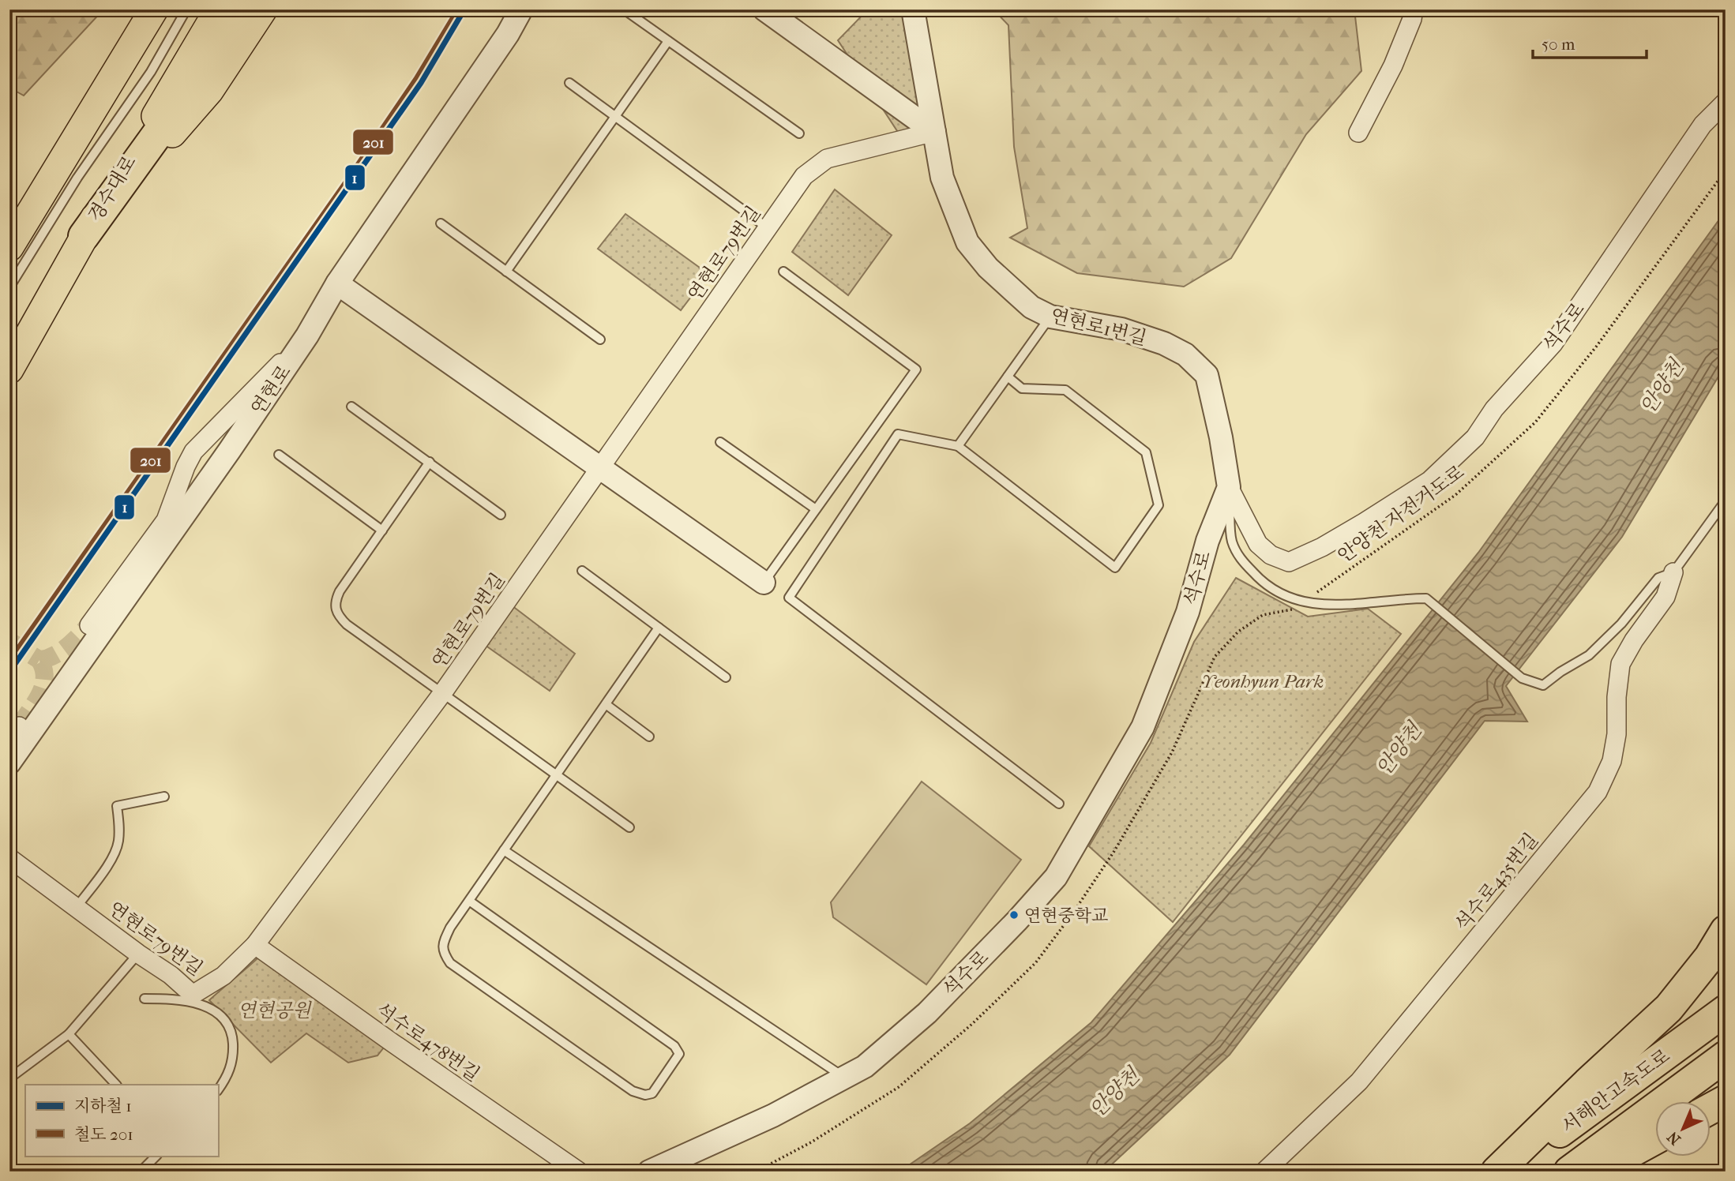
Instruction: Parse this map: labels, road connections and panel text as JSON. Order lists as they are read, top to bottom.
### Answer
{
  "streets": {
    "highway": ["서해안고속도로"],
    "main road": ["경수대로"],
    "street": [
      "연현로79번길",
      "연현로1번길",
      "석수로",
      "연현로",
      "석수로435번길",
      "석수로478번길"
    ],
    "path": ["안양천 자전거도로"]
  },
  "crossings": [
    ["연현로79번길", "연현로1번길"],
    ["연현로79번길", "석수로478번길"],
    ["연현로1번길", "석수로"],
    ["안양천 자전거도로", "석수로435번길"]
  ],
  "water": ["안양천"],
  "parks": ["Yeonhyun Park", "연현공원"],
  "places": ["연현중학교"],
  "lines": ["metro line 1", "rail line 201"],
  "legend": ["지하철 1", "철도 201"],
  "scale_bar": "50 m",
  "north": "bottom left"
}
